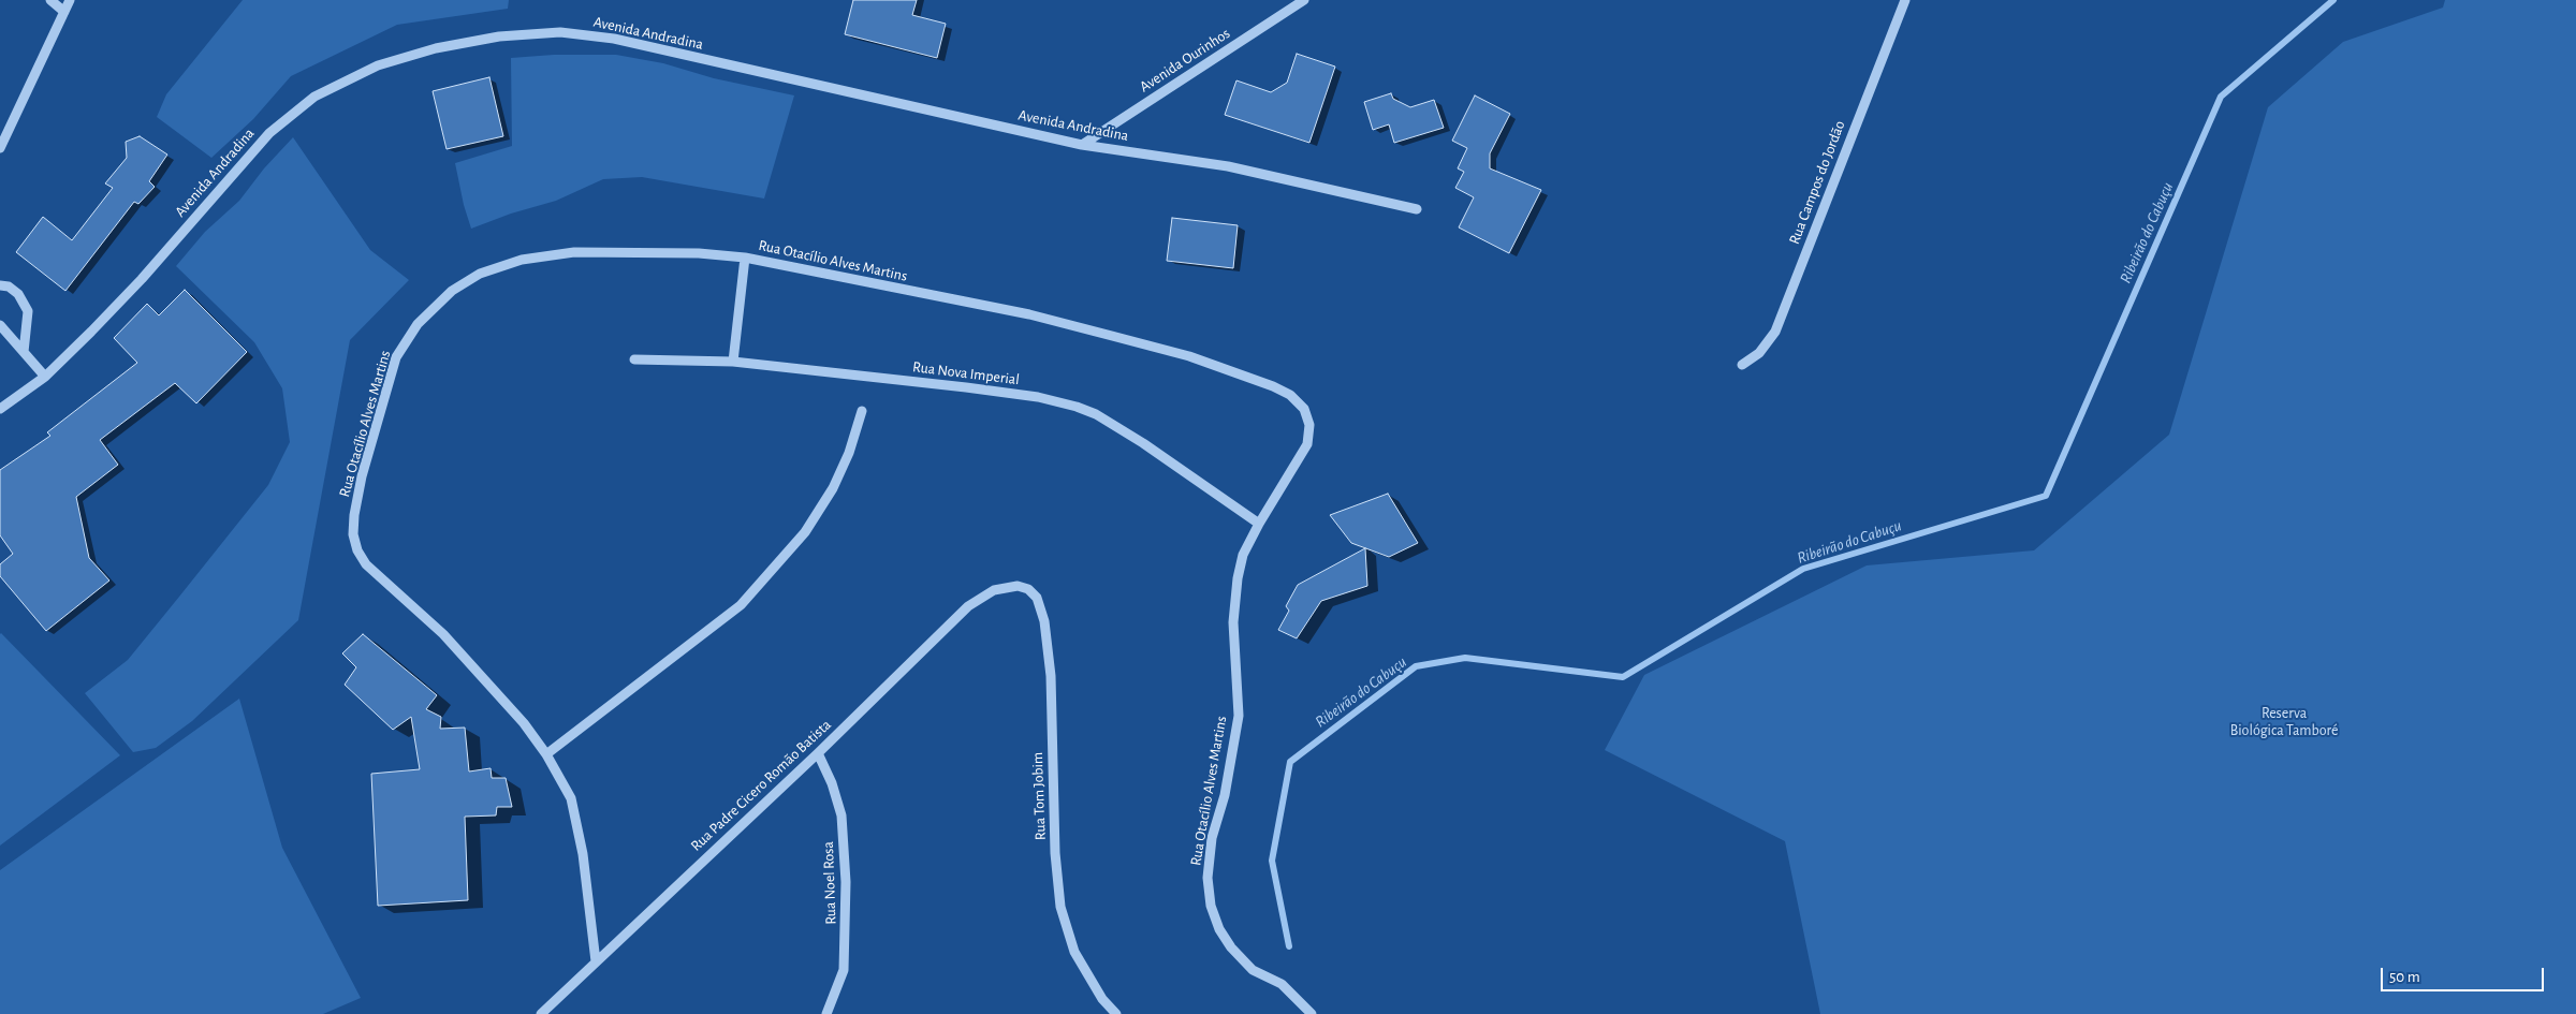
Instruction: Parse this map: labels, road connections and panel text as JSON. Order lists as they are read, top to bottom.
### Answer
{
  "streets": {
    "street": [
      "Avenida Andradina",
      "Avenida Ourinhos",
      "Rua Campos do Jordão",
      "Rua Otacílio Alves Martins",
      "Rua Nova Imperial",
      "Rua Padre Cicero Romão Batista",
      "Rua Tom Jobim",
      "Rua Noel Rosa"
    ]
  },
  "crossings": [
    ["Avenida Andradina", "Avenida Ourinhos"],
    ["Rua Otacílio Alves Martins", "Rua Nova Imperial"],
    ["Rua Otacílio Alves Martins", "Rua Padre Cicero Romão Batista"],
    ["Rua Padre Cicero Romão Batista", "Rua Tom Jobim"],
    ["Rua Padre Cicero Romão Batista", "Rua Noel Rosa"]
  ],
  "water": ["Ribeirão do Cabuçu"],
  "parks": ["Reserva Biológica Tamboré"],
  "scale_bar": "50 m"
}
